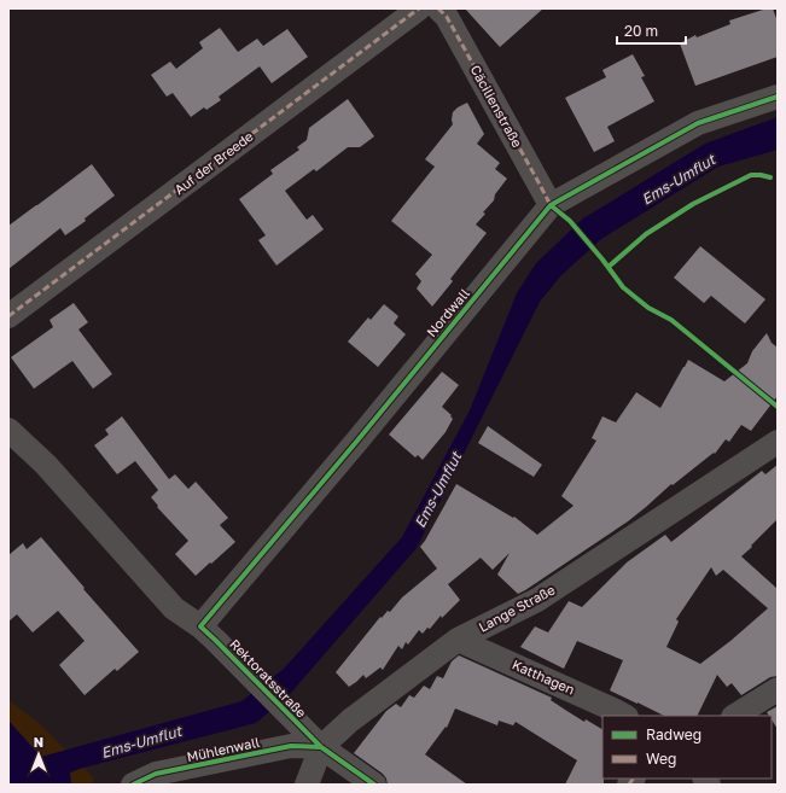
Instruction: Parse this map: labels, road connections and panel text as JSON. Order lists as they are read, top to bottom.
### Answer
{
  "streets": {
    "street": [
      "Cäcilienstraße",
      "Auf der Breede",
      "Nordwall",
      "Lange Straße",
      "Katthagen",
      "Rektoratsstraße",
      "Mühlenwall"
    ]
  },
  "crossings": [
    ["Cäcilienstraße", "Nordwall"],
    ["Nordwall", "Rektoratsstraße"],
    ["Lange Straße", "Katthagen"],
    ["Lange Straße", "Rektoratsstraße"],
    ["Lange Straße", "Mühlenwall"],
    ["Rektoratsstraße", "Mühlenwall"]
  ],
  "water": ["Ems-Umflut"],
  "legend": ["Radweg", "Weg"],
  "scale_bar": "20 m",
  "north": "top"
}
